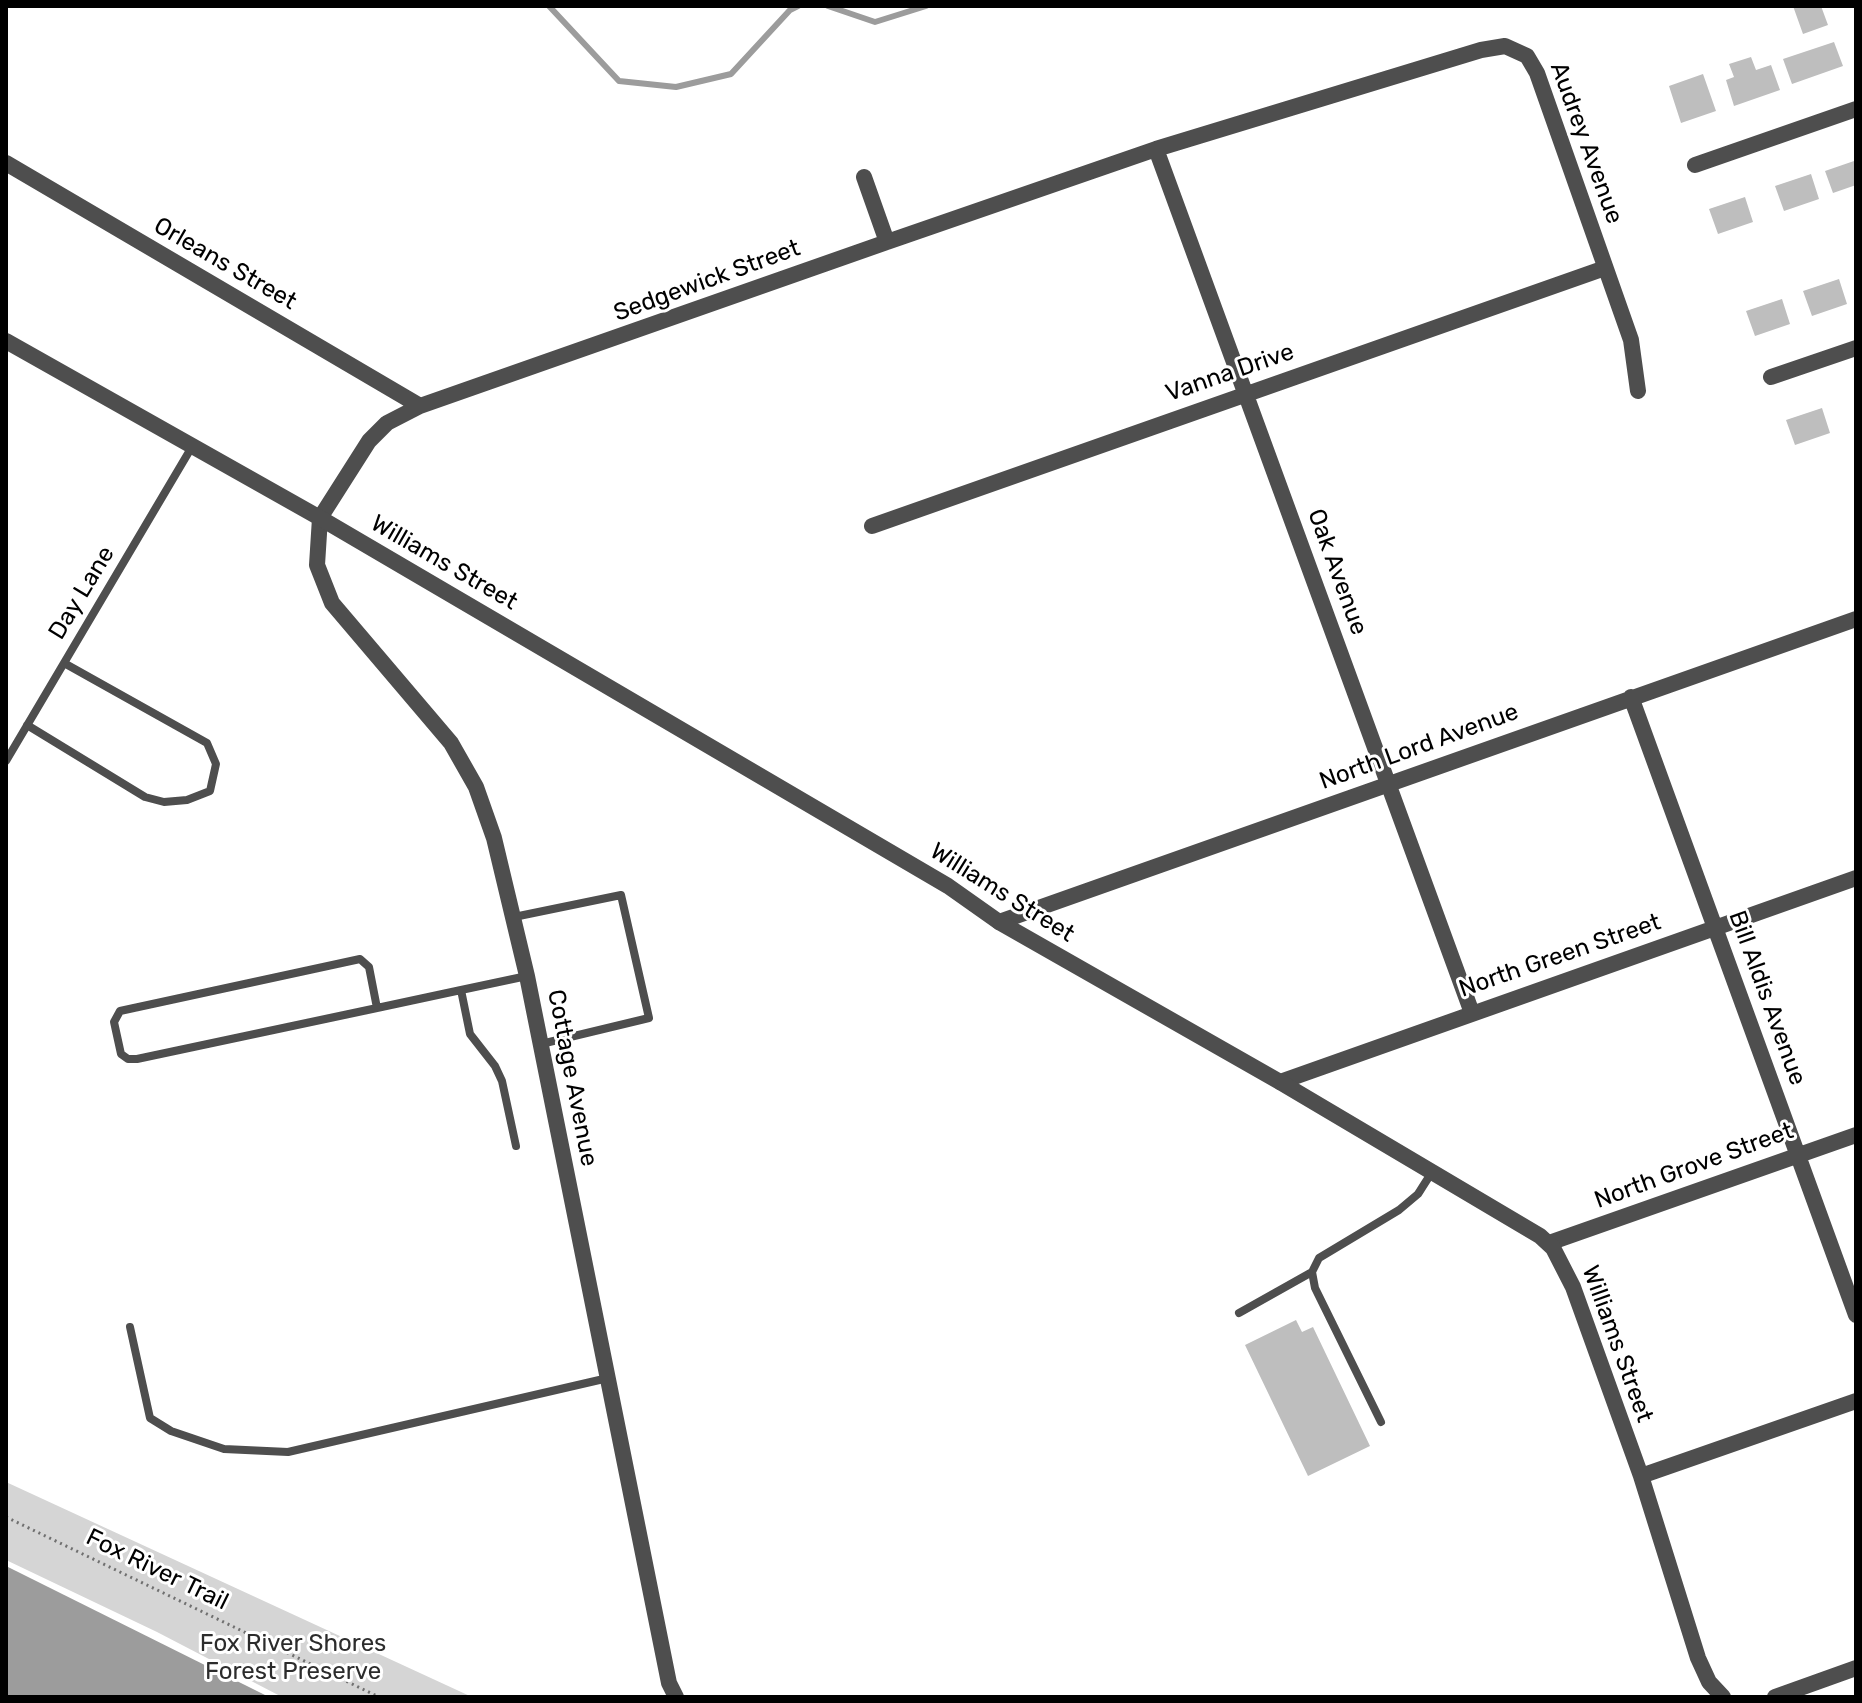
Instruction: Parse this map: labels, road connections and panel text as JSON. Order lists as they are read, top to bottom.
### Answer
{
  "streets": {
    "street": [
      "Audrey Avenue",
      "Orleans Street",
      "Sedgewick Street",
      "Vanna Drive",
      "Williams Street",
      "Oak Avenue",
      "North Lord Avenue",
      "North Green Street",
      "Bill Aldis Avenue",
      "Cottage Avenue",
      "North Grove Street"
    ],
    "lane": ["Day Lane"],
    "path": ["Fox River Trail"]
  },
  "crossings": [
    ["Audrey Avenue", "Sedgewick Street"],
    ["Audrey Avenue", "Vanna Drive"],
    ["Audrey Avenue", "Oak Avenue"],
    ["Orleans Street", "Sedgewick Street"],
    ["Sedgewick Street", "Williams Street"],
    ["Sedgewick Street", "Oak Avenue"],
    ["Sedgewick Street", "Cottage Avenue"],
    ["Vanna Drive", "Oak Avenue"],
    ["Williams Street", "Day Lane"],
    ["Williams Street", "North Lord Avenue"],
    ["Williams Street", "North Green Street"],
    ["Williams Street", "Cottage Avenue"],
    ["Williams Street", "North Grove Street"],
    ["Oak Avenue", "North Lord Avenue"],
    ["Oak Avenue", "North Green Street"],
    ["North Lord Avenue", "Bill Aldis Avenue"],
    ["North Green Street", "Bill Aldis Avenue"],
    ["Bill Aldis Avenue", "North Grove Street"]
  ],
  "parks": ["Fox River Shores Forest Preserve"]
}
